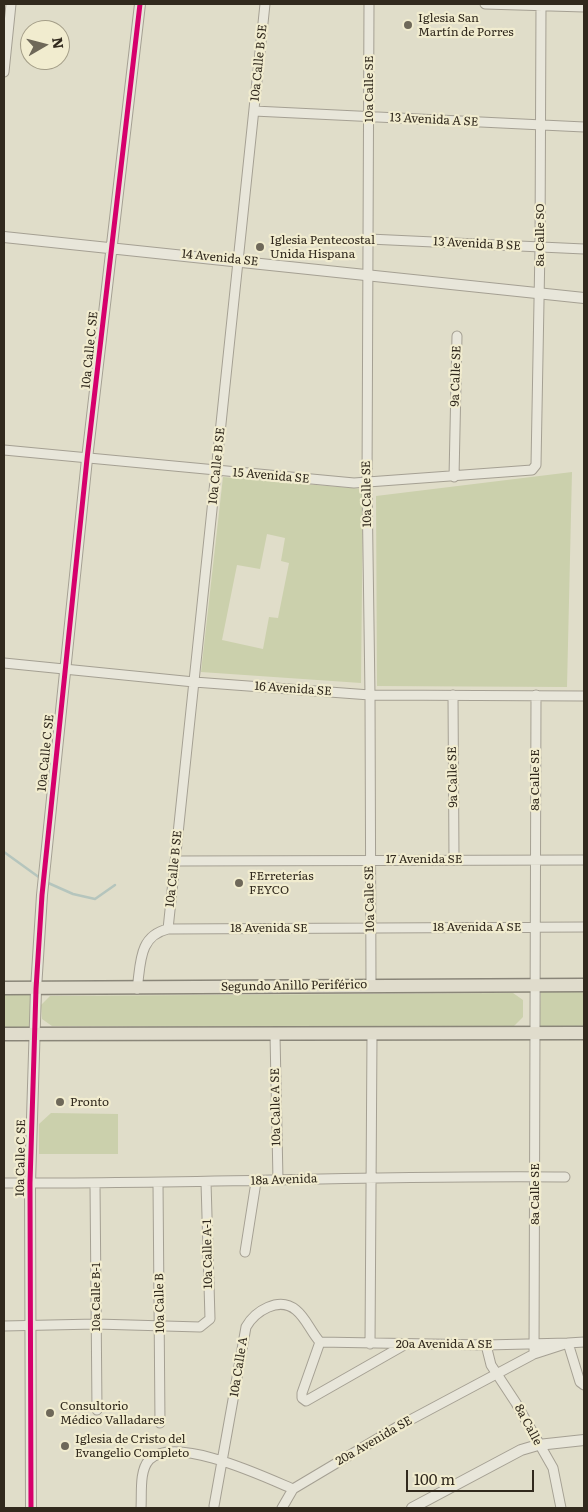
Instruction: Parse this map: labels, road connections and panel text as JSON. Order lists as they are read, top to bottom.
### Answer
{
  "streets": {
    "main road": ["Segundo Anillo Periférico"],
    "street": [
      "10a Calle B SE",
      "10a Calle SE",
      "13 Avenida A SE",
      "8a Calle SO",
      "13 Avenida B SE",
      "14 Avenida SE",
      "10a Calle C SE",
      "9a Calle SE",
      "15 Avenida SE",
      "16 Avenida SE",
      "8a Calle SE",
      "17 Avenida SE",
      "18 Avenida A SE",
      "18 Avenida SE",
      "10a Calle A SE",
      "18a Avenida",
      "10a Calle A-1",
      "10a Calle B-1",
      "10a Calle B",
      "20a Avenida A SE",
      "10a Calle A",
      "8a Calle",
      "20a Avenida SE"
    ]
  },
  "crossings": [
    ["10a Calle B SE", "13 Avenida A SE"],
    ["10a Calle B SE", "14 Avenida SE"],
    ["10a Calle B SE", "15 Avenida SE"],
    ["10a Calle B SE", "16 Avenida SE"],
    ["10a Calle B SE", "17 Avenida SE"],
    ["10a Calle B SE", "18 Avenida SE"],
    ["10a Calle SE", "13 Avenida A SE"],
    ["10a Calle SE", "13 Avenida B SE"],
    ["10a Calle SE", "14 Avenida SE"],
    ["10a Calle SE", "15 Avenida SE"],
    ["10a Calle SE", "16 Avenida SE"],
    ["10a Calle SE", "17 Avenida SE"],
    ["10a Calle SE", "18 Avenida A SE"],
    ["10a Calle SE", "18 Avenida SE"],
    ["10a Calle SE", "Segundo Anillo Periférico"],
    ["13 Avenida A SE", "8a Calle SO"],
    ["8a Calle SO", "13 Avenida B SE"],
    ["8a Calle SO", "14 Avenida SE"],
    ["8a Calle SO", "15 Avenida SE"],
    ["14 Avenida SE", "10a Calle C SE"],
    ["10a Calle C SE", "15 Avenida SE"],
    ["10a Calle C SE", "16 Avenida SE"],
    ["10a Calle C SE", "Segundo Anillo Periférico"],
    ["10a Calle C SE", "18a Avenida"],
    ["9a Calle SE", "15 Avenida SE"],
    ["9a Calle SE", "16 Avenida SE"],
    ["9a Calle SE", "17 Avenida SE"],
    ["16 Avenida SE", "8a Calle SE"],
    ["8a Calle SE", "17 Avenida SE"],
    ["8a Calle SE", "18 Avenida A SE"],
    ["8a Calle SE", "Segundo Anillo Periférico"],
    ["8a Calle SE", "18a Avenida"],
    ["8a Calle SE", "20a Avenida A SE"],
    ["8a Calle SE", "20a Avenida SE"],
    ["18 Avenida A SE", "18 Avenida SE"],
    ["10a Calle A SE", "18a Avenida"],
    ["18a Avenida", "10a Calle A-1"],
    ["18a Avenida", "10a Calle B-1"],
    ["18a Avenida", "10a Calle B"],
    ["10a Calle A-1", "10a Calle B"],
    ["20a Avenida A SE", "10a Calle A"],
    ["20a Avenida A SE", "8a Calle"],
    ["20a Avenida A SE", "20a Avenida SE"],
    ["8a Calle", "20a Avenida SE"]
  ],
  "places": [
    "Iglesia San Martín de Porres",
    "Iglesia Pentecostal Unida Hispana",
    "FErreterías FEYCO",
    "Pronto",
    "Consultorio Médico Valladares",
    "Iglesia de Cristo del Evangelio Completo"
  ],
  "scale_bar": "100 m",
  "north": "right"
}
